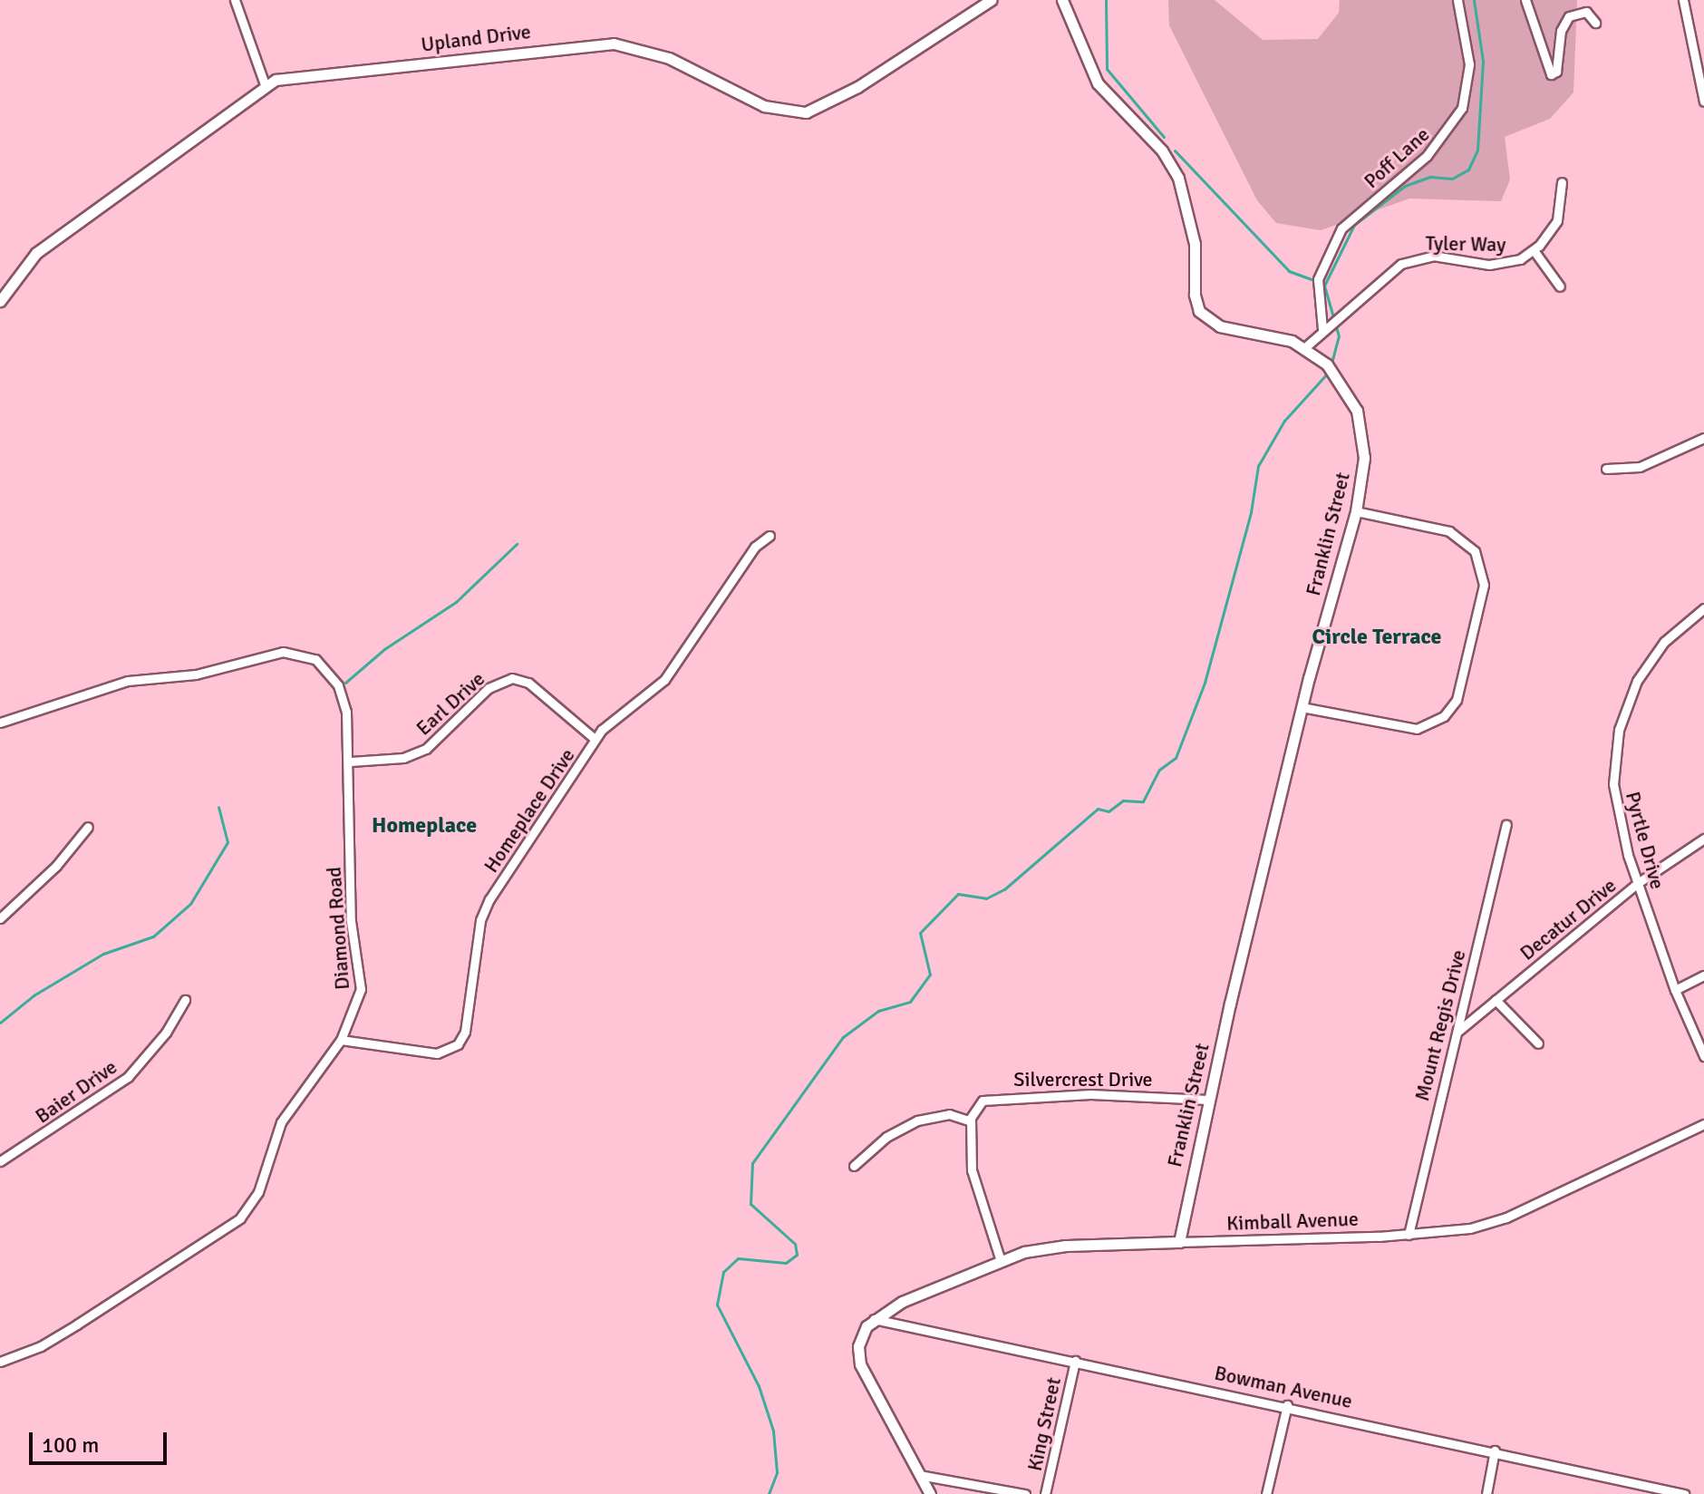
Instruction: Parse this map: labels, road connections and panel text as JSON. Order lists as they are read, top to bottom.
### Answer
{
  "streets": {
    "street": [
      "Upland Drive",
      "Poff Lane",
      "Tyler Way",
      "Franklin Street",
      "Earl Drive",
      "Homeplace Drive",
      "Pyrtle Drive",
      "Decatur Drive",
      "Diamond Road",
      "Mount Regis Drive",
      "Silvercrest Drive",
      "Baier Drive",
      "Kimball Avenue",
      "Bowman Avenue",
      "King Street"
    ]
  },
  "crossings": [
    ["Poff Lane", "Tyler Way"],
    ["Tyler Way", "Franklin Street"],
    ["Franklin Street", "Silvercrest Drive"],
    ["Franklin Street", "Kimball Avenue"],
    ["Earl Drive", "Homeplace Drive"],
    ["Earl Drive", "Diamond Road"],
    ["Homeplace Drive", "Diamond Road"],
    ["Pyrtle Drive", "Decatur Drive"],
    ["Decatur Drive", "Mount Regis Drive"],
    ["Mount Regis Drive", "Kimball Avenue"],
    ["Kimball Avenue", "Bowman Avenue"],
    ["Bowman Avenue", "King Street"]
  ],
  "districts": ["Circle Terrace", "Homeplace"],
  "scale_bar": "100 m"
}
